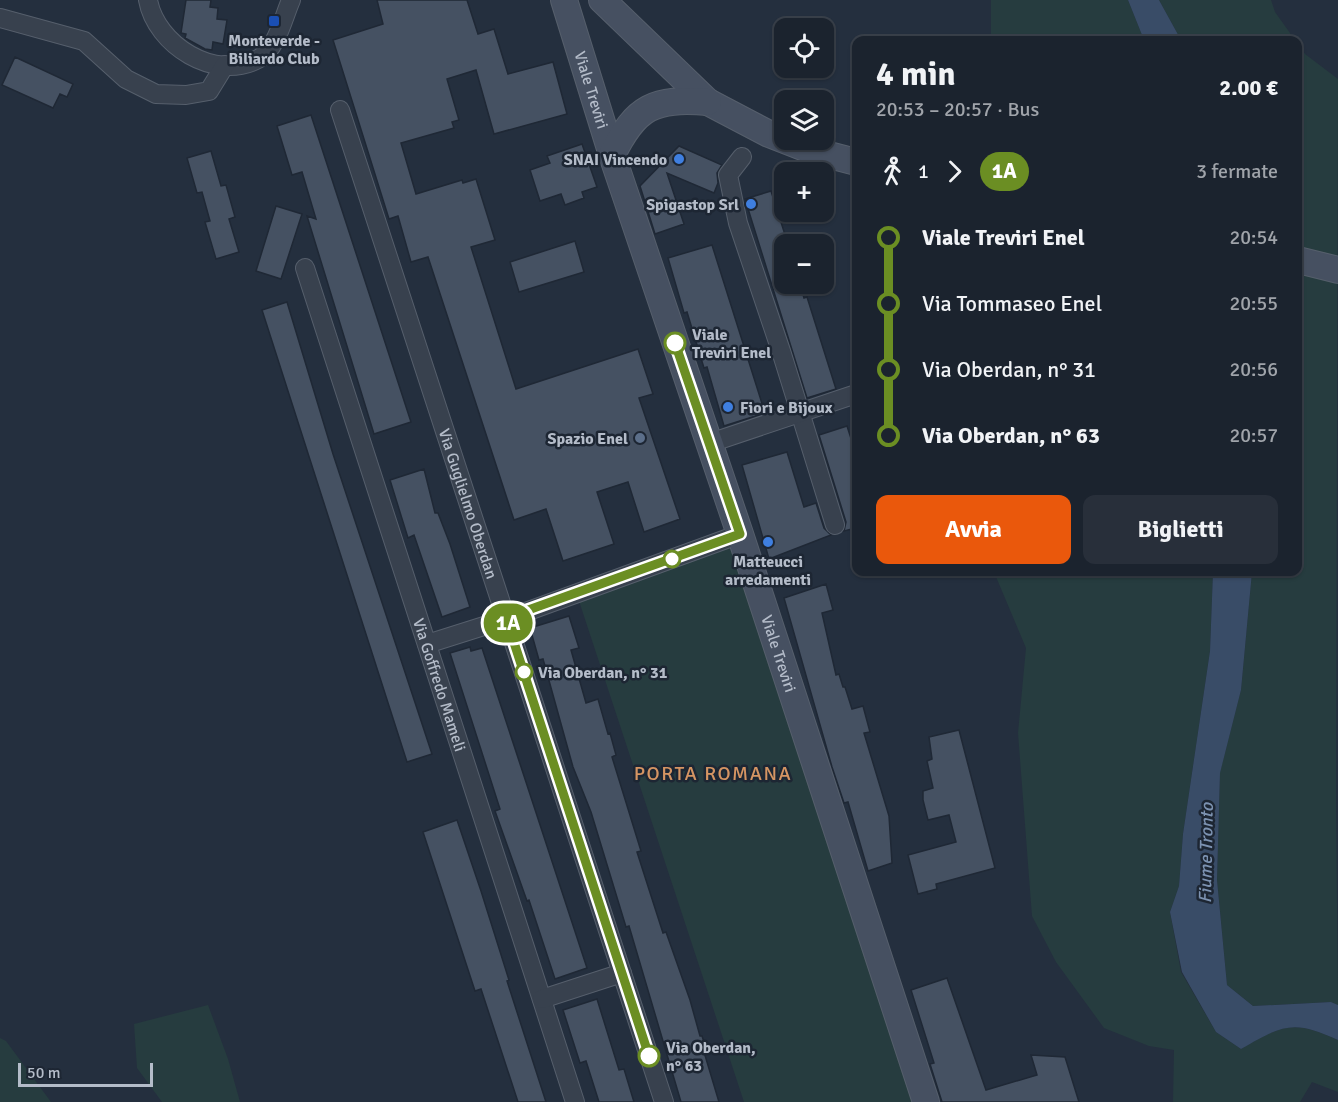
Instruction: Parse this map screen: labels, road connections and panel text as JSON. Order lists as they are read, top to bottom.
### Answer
{
  "streets": {
    "street": ["Viale Treviri", "Via Guglielmo Oberdan", "Via Goffredo Mameli"]
  },
  "districts": ["PORTA ROMANA"],
  "water": ["Fiume Tronto"],
  "places": {
    "transit": ["Monteverde - Biliardo Club"],
    "other": [
      "SNAI Vincendo",
      "Spigastop Srl",
      "Viale Treviri Enel",
      "Fiori e Bijoux",
      "Spazio Enel",
      "Matteucci arredamenti",
      "Via Oberdan, n° 31",
      "Via Oberdan, n° 63"
    ]
  },
  "lines": ["bus line 1A"],
  "scale_bar": "50 m",
  "page": {
    "on_map": "1A",
    "map_buttons": ["+", "−"],
    "heading": ["4 min", "20:53 – 20:57 · Bus", "2.00 €"],
    "legs": ["1", "1A", "3 fermate"],
    "list": [
      {
        "name": "Viale Treviri Enel",
        "value": "20:54"
      },
      {
        "name": "Via Tommaseo Enel",
        "value": "20:55"
      },
      {
        "name": "Via Oberdan, n° 31",
        "value": "20:56"
      },
      {
        "name": "Via Oberdan, n° 63",
        "value": "20:57"
      }
    ],
    "buttons": ["Avvia", "Biglietti"],
    "scale": "50 m"
  }
}
